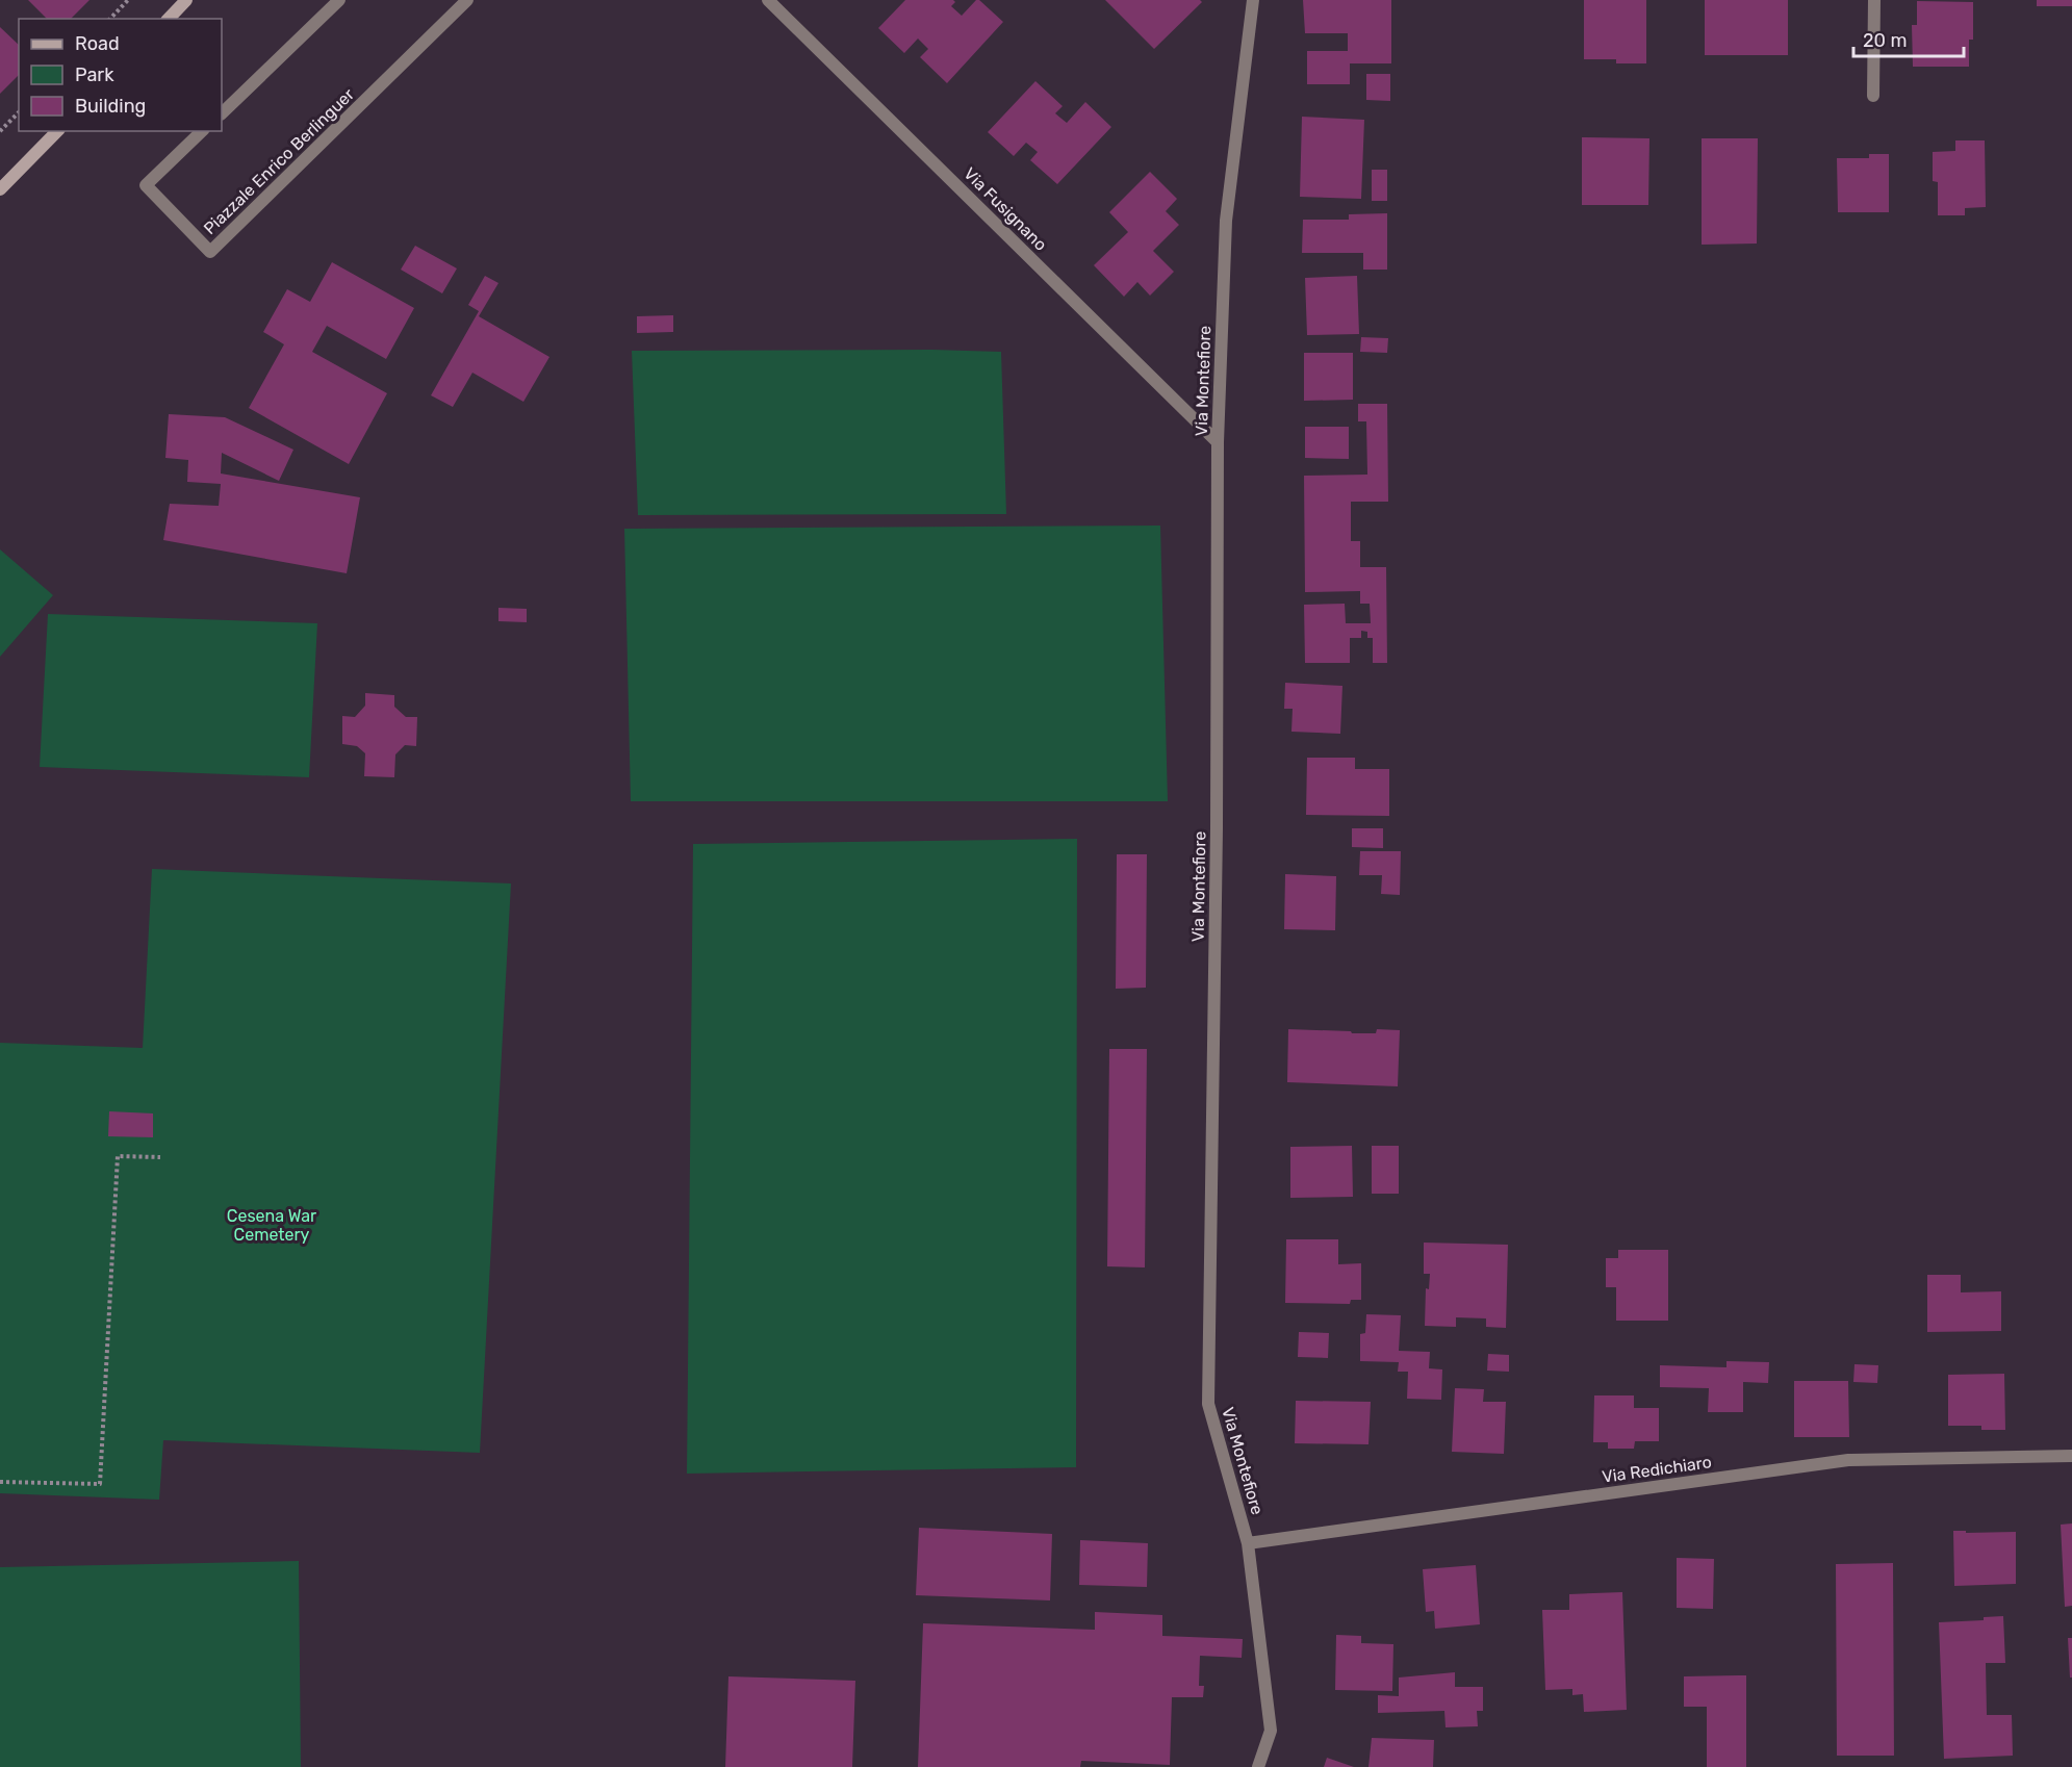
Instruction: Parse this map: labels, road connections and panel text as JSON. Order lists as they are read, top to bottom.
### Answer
{
  "streets": {
    "street": [
      "Piazzale Enrico Berlinguer",
      "Via Fusignano",
      "Via Montefiore",
      "Via Redichiaro"
    ]
  },
  "crossings": [
    ["Via Fusignano", "Via Montefiore"],
    ["Via Montefiore", "Via Redichiaro"]
  ],
  "parks": ["Cesena War Cemetery"],
  "legend": ["Road", "Park", "Building"],
  "scale_bar": "20 m"
}
